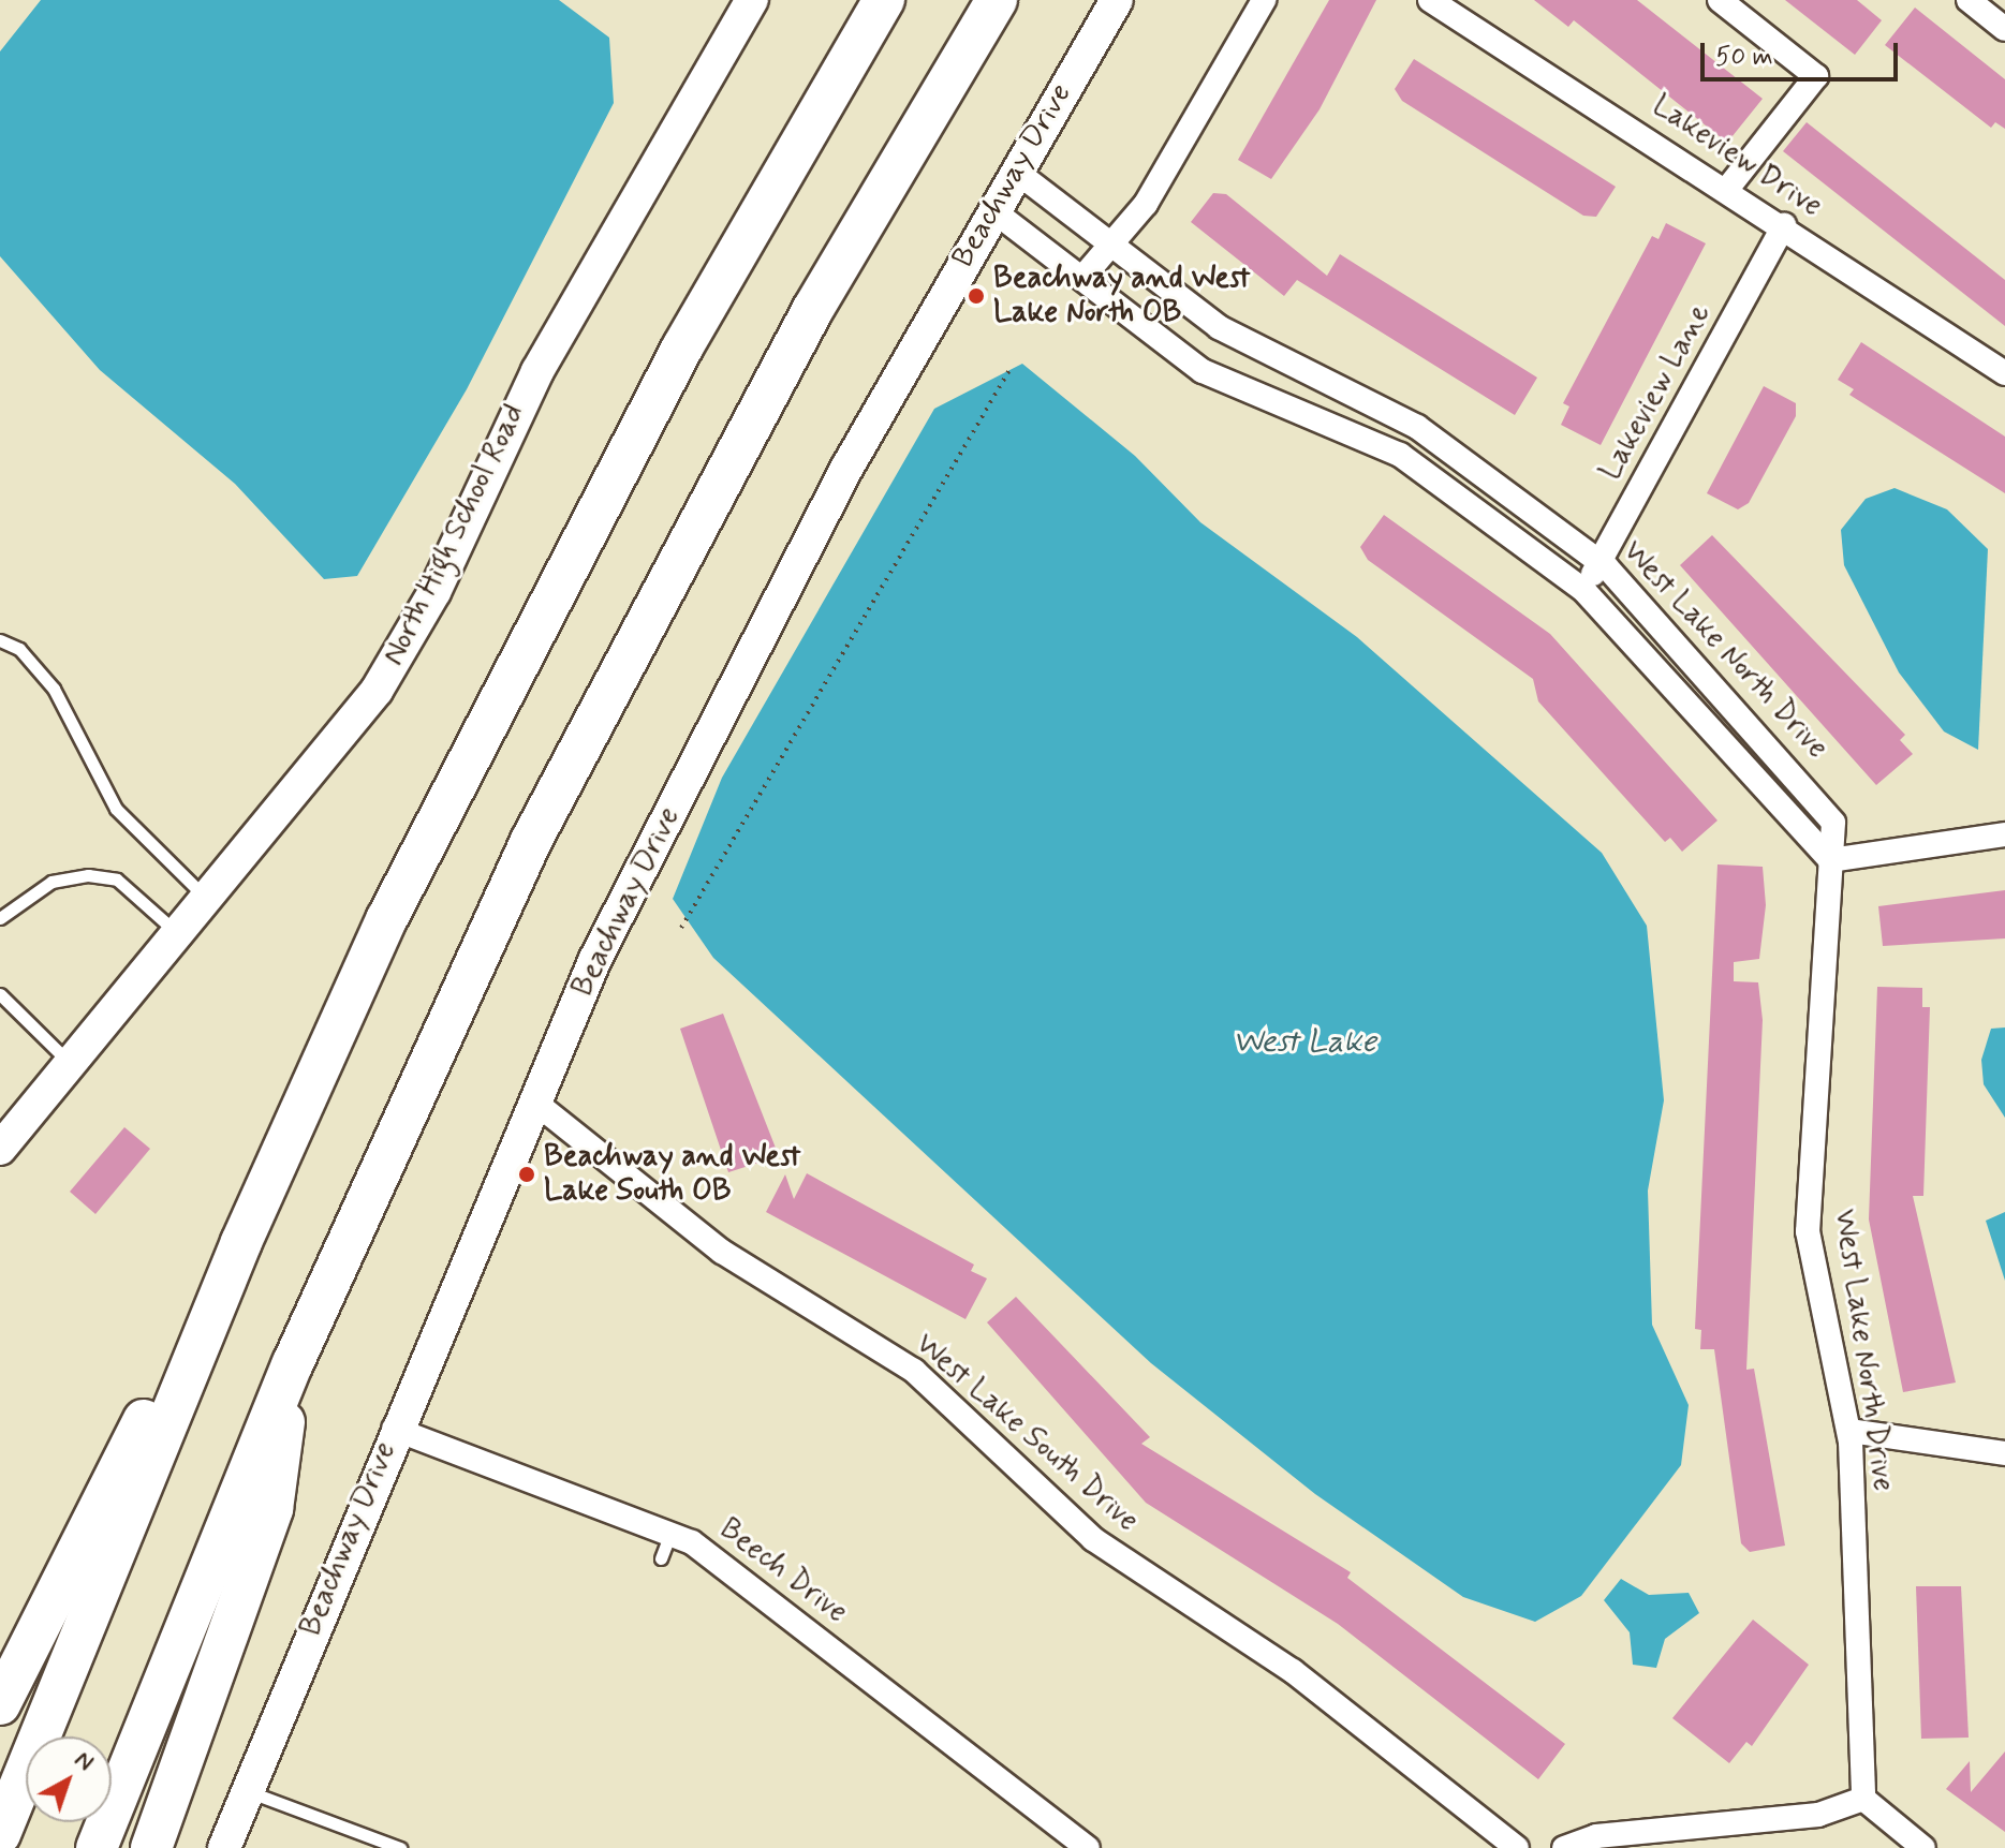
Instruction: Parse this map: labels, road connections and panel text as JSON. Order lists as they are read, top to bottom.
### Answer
{
  "streets": {
    "street": [
      "Lakeview Drive",
      "Beachway Drive",
      "Lakeview Lane",
      "North High School Road",
      "West Lake North Drive",
      "West Lake South Drive",
      "Beech Drive"
    ]
  },
  "crossings": [
    ["Lakeview Drive", "Lakeview Lane"],
    ["Beachway Drive", "West Lake North Drive"],
    ["Beachway Drive", "West Lake South Drive"],
    ["Beachway Drive", "Beech Drive"],
    ["Lakeview Lane", "West Lake North Drive"]
  ],
  "water": ["West Lake"],
  "places": ["Beachway and West Lake North OB", "Beachway and West Lake South OB"],
  "scale_bar": "50 m",
  "north": "top right"
}
